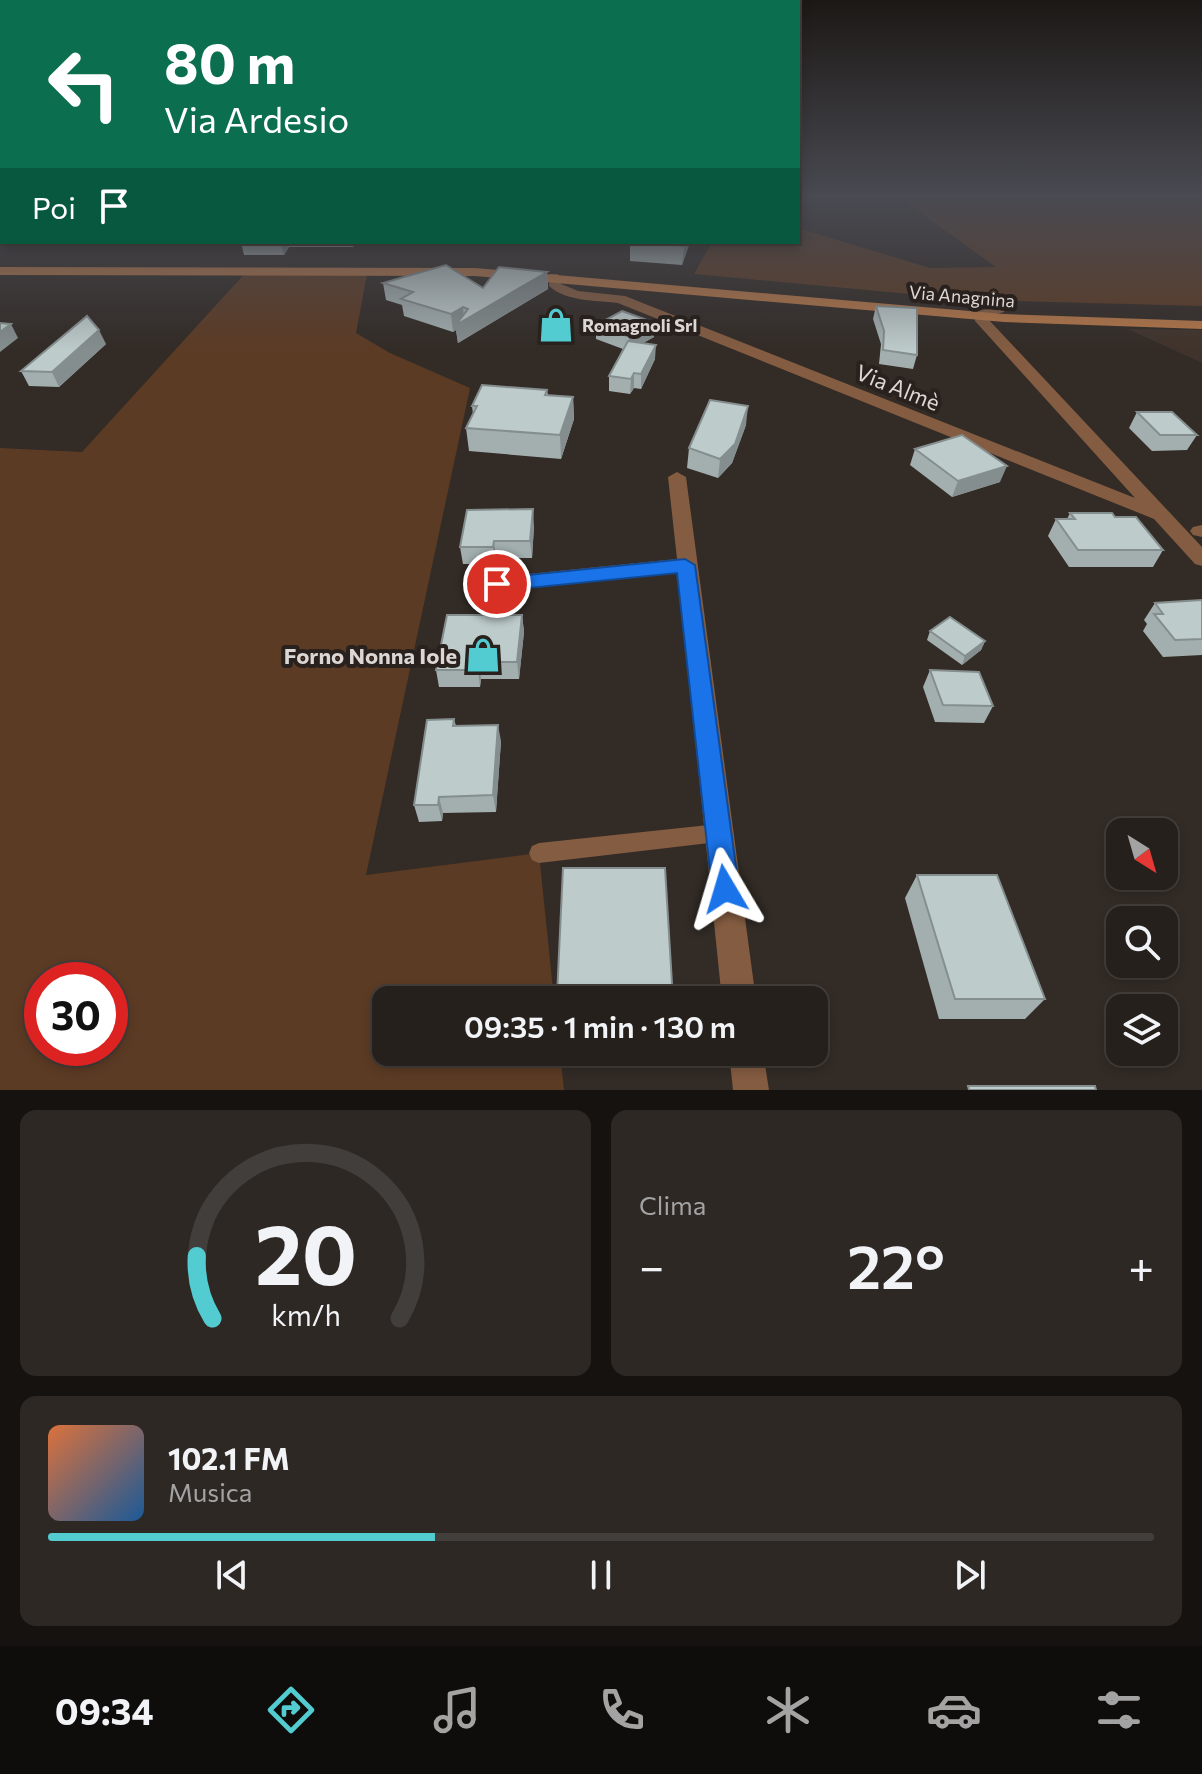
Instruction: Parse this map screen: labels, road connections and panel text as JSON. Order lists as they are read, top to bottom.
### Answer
{
  "streets": {
    "main road": ["Via Anagnina"],
    "street": ["Via Almè"]
  },
  "crossings": [
    ["Via Anagnina", "Via Almè"]
  ],
  "places": {
    "shop": ["Romagnoli Srl", "Forno Nonna Iole"]
  },
  "north": "bottom right",
  "page": {
    "turn": ["80 m", "Via Ardesio"],
    "then": "Poi",
    "limit": "30",
    "trip": "09:35 · 1 min · 130 m",
    "tile": "Clima",
    "heat": ["−", "22°", "+"],
    "song": ["102.1 FM", "Musica"],
    "tabs": "09:34",
    "gauge": ["20", "km/h"]
  }
}
